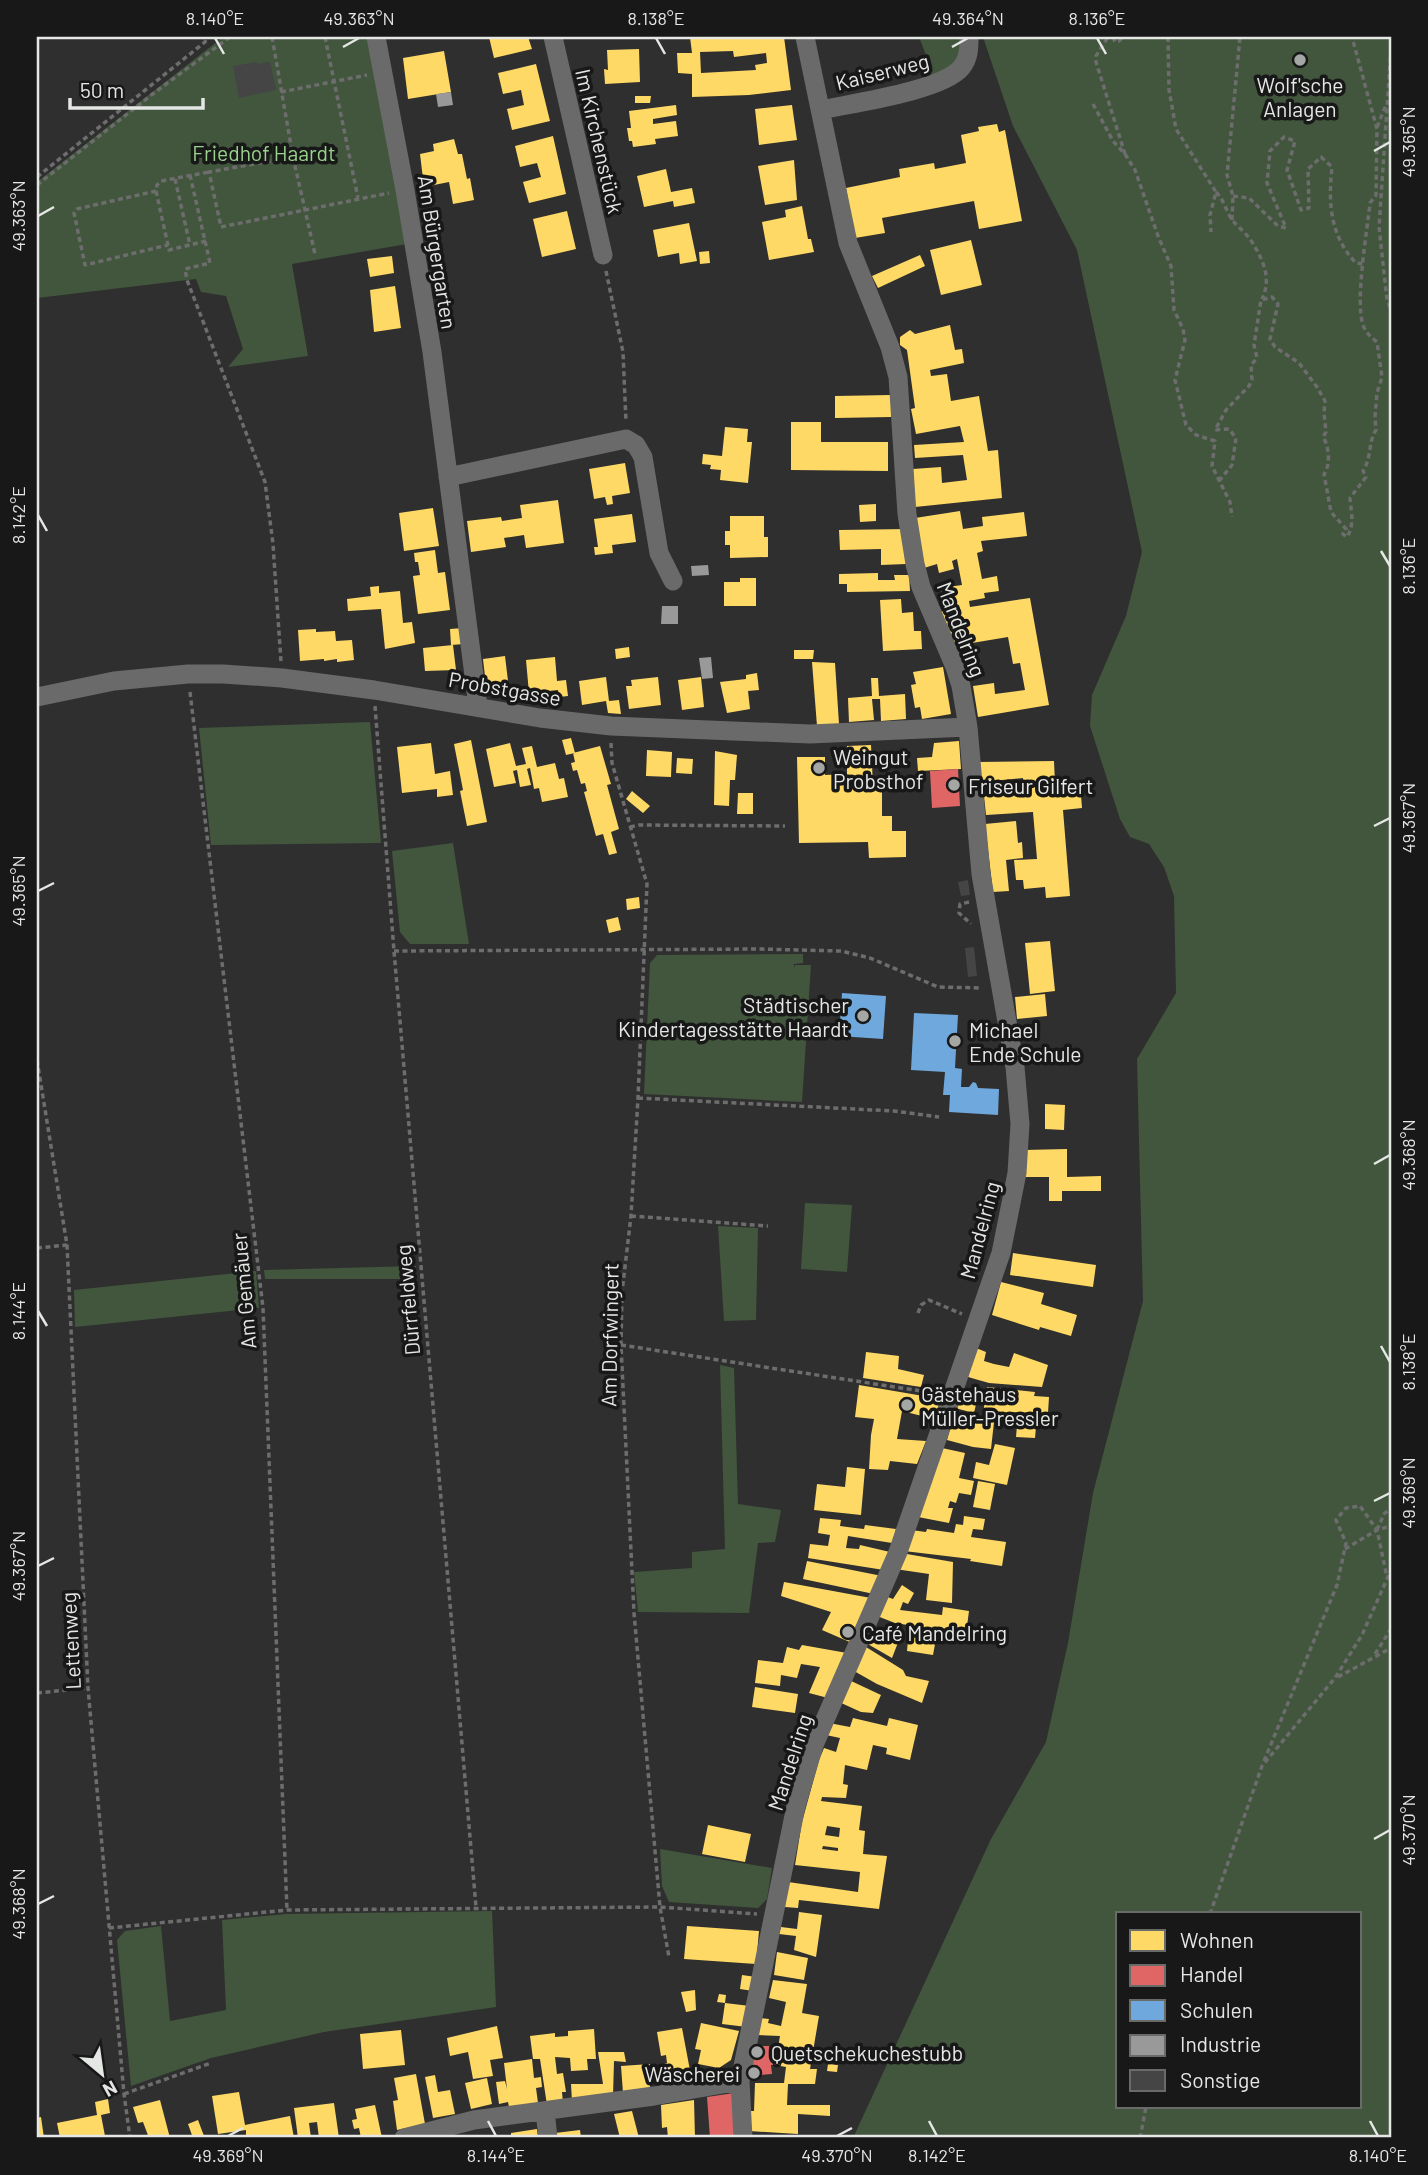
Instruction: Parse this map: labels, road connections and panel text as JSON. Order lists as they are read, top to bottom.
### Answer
{
  "streets": {
    "street": [
      "Kaiserweg",
      "Im Kirchenstück",
      "Am Bürgergarten",
      "Mandelring",
      "Probstgasse"
    ],
    "path": [
      "Am Gemäuer",
      "Dürrfeldweg",
      "Am Dorfwingert",
      "Lettenweg"
    ]
  },
  "crossings": [
    ["Kaiserweg", "Mandelring"],
    ["Am Bürgergarten", "Probstgasse"],
    ["Mandelring", "Probstgasse"],
    ["Probstgasse", "Am Gemäuer"],
    ["Probstgasse", "Dürrfeldweg"],
    ["Probstgasse", "Am Dorfwingert"]
  ],
  "parks": ["Friedhof Haardt"],
  "places": [
    "Wolf'sche Anlagen",
    "Weingut Probsthof",
    "Friseur Gilfert",
    "Städtischer Kindertagesstätte Haardt",
    "Michael Ende Schule",
    "Gästehaus Müller-Pressler",
    "Café Mandelring",
    "Quetschekuchestubb",
    "Wäscherei"
  ],
  "legend": [
    "Wohnen",
    "Handel",
    "Schulen",
    "Industrie",
    "Sonstige"
  ],
  "scale_bar": "50 m",
  "north": "bottom right",
  "coordinates": [
    "8.140°E",
    "49.363°N",
    "8.138°E",
    "49.364°N",
    "8.136°E",
    "49.365°N",
    "8.142°E",
    "49.367°N",
    "49.368°N",
    "8.144°E",
    "49.369°N",
    "49.370°N"
  ]
}
